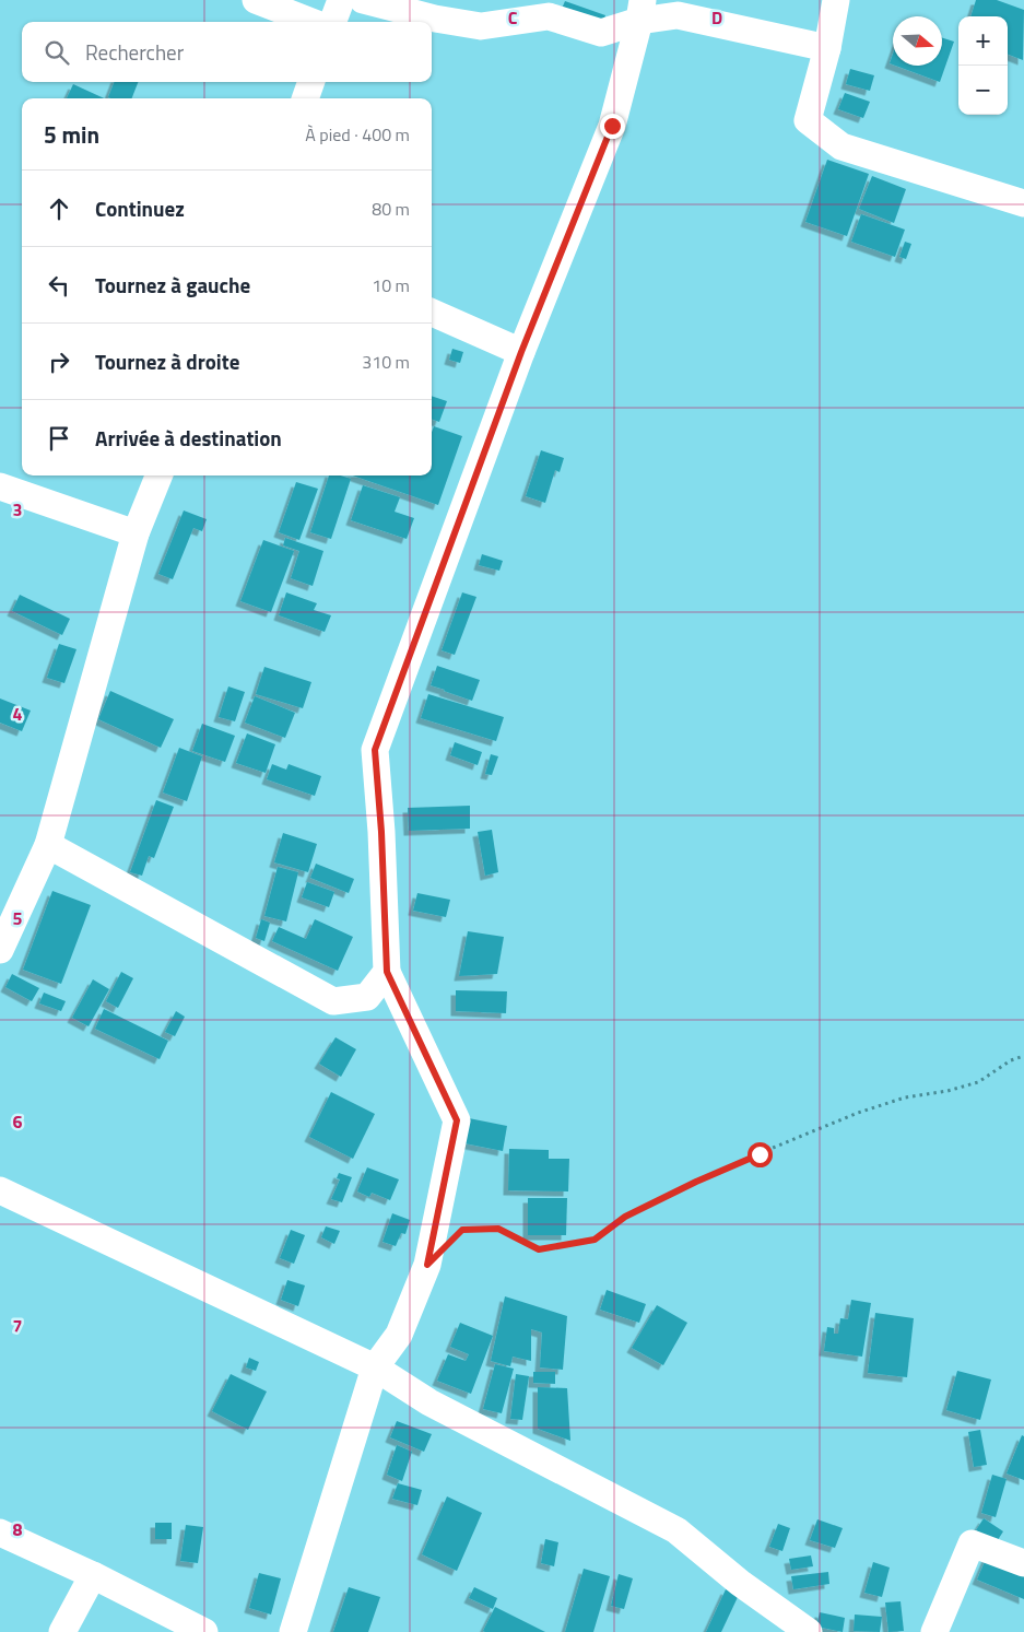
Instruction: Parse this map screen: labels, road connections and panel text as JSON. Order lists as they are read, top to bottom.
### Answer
{
  "north": "right",
  "page": {
    "map_buttons": ["+", "−"],
    "search": "Rechercher",
    "heading": ["5 min", "À pied · 400 m"],
    "list": [
      ["Continuez", "80 m"],
      ["Tournez à gauche", "10 m"],
      ["Tournez à droite", "310 m"],
      "Arrivée à destination"
    ]
  },
  "grid": {
    "columns": ["C", "D"],
    "rows": [
      "3",
      "4",
      "5",
      "6",
      "7",
      "8"
    ]
  }
}
